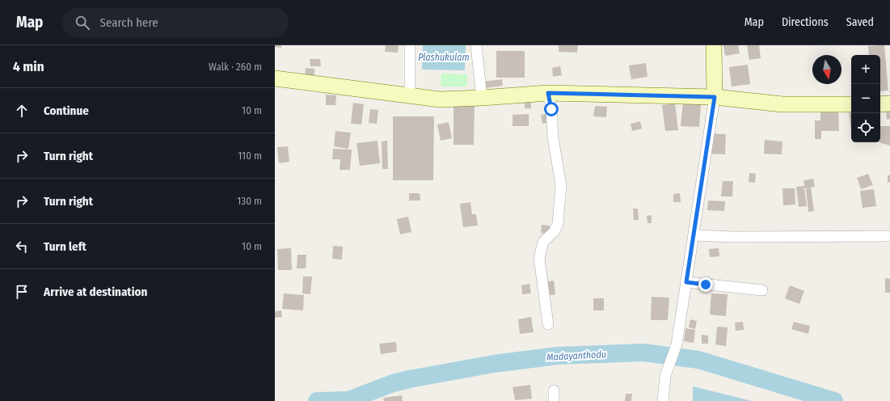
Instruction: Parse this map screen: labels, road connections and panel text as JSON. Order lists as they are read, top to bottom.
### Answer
{
  "water": ["Plashukulam", "Madayanthodu"],
  "north": "bottom",
  "page": {
    "header": "Map",
    "search": "Search here",
    "nav": ["Map", "Directions", "Saved"],
    "heading": ["4 min", "Walk · 260 m"],
    "map_buttons": ["+", "−"],
    "list": [
      ["Continue", "10 m"],
      ["Turn right", "110 m"],
      ["Turn right", "130 m"],
      ["Turn left", "10 m"],
      "Arrive at destination"
    ]
  }
}
